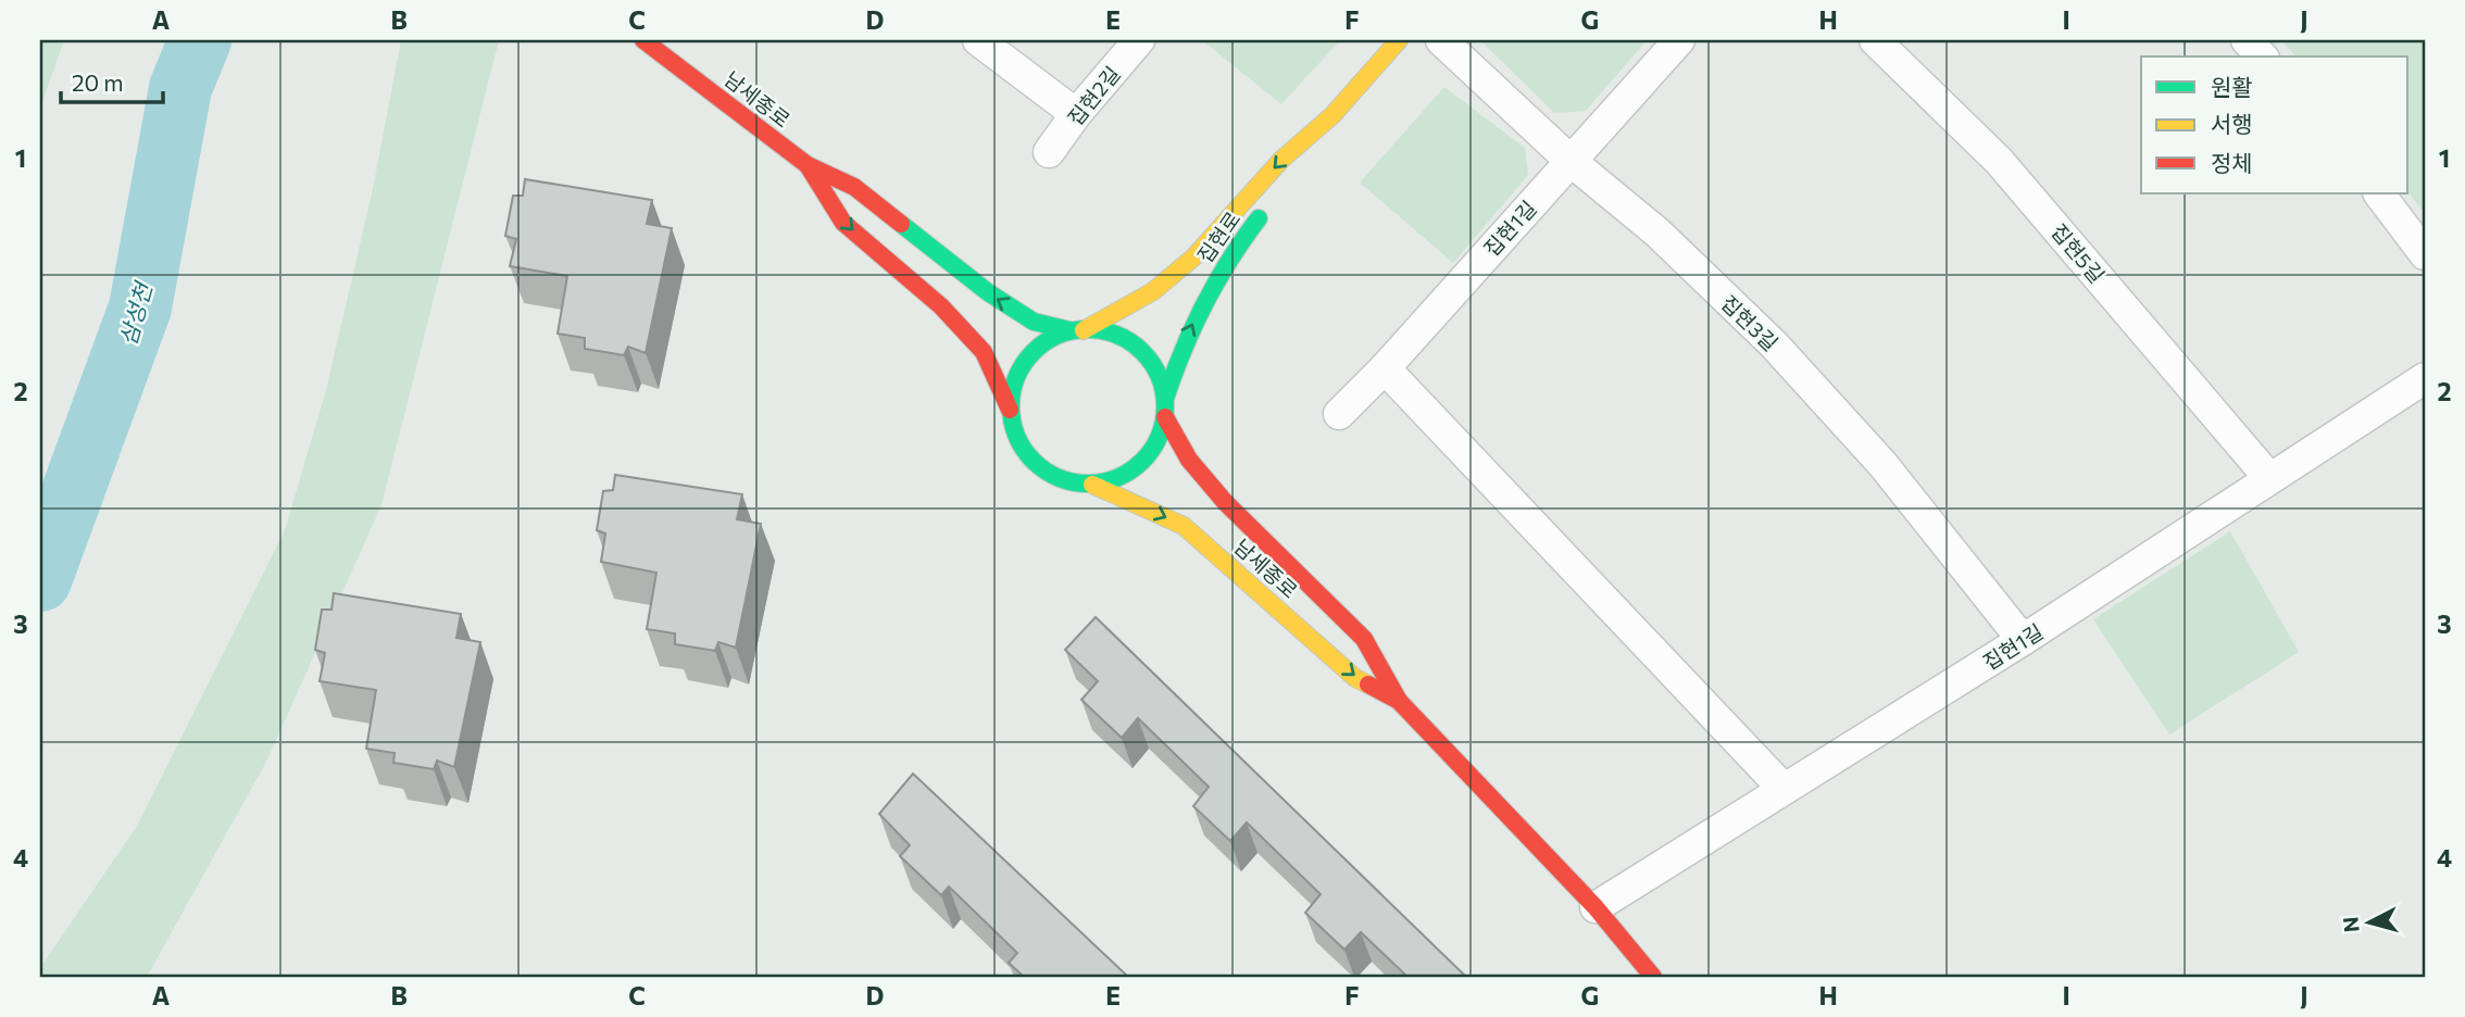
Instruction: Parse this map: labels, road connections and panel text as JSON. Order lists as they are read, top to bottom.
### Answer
{
  "streets": {
    "street": [
      "집현2길",
      "남세종로",
      "집현1길",
      "집현로",
      "집현5길",
      "집현3길"
    ]
  },
  "crossings": [
    ["남세종로", "집현1길"],
    ["남세종로", "집현로"],
    ["집현1길", "집현5길"],
    ["집현1길", "집현3길"]
  ],
  "water": ["삼성천"],
  "legend": ["원활", "서행", "정체"],
  "scale_bar": "20 m",
  "north": "left",
  "grid": {
    "columns": [
      "A",
      "B",
      "C",
      "D",
      "E",
      "F",
      "G",
      "H",
      "I",
      "J"
    ],
    "rows": [
      "1",
      "2",
      "3",
      "4"
    ]
  }
}
